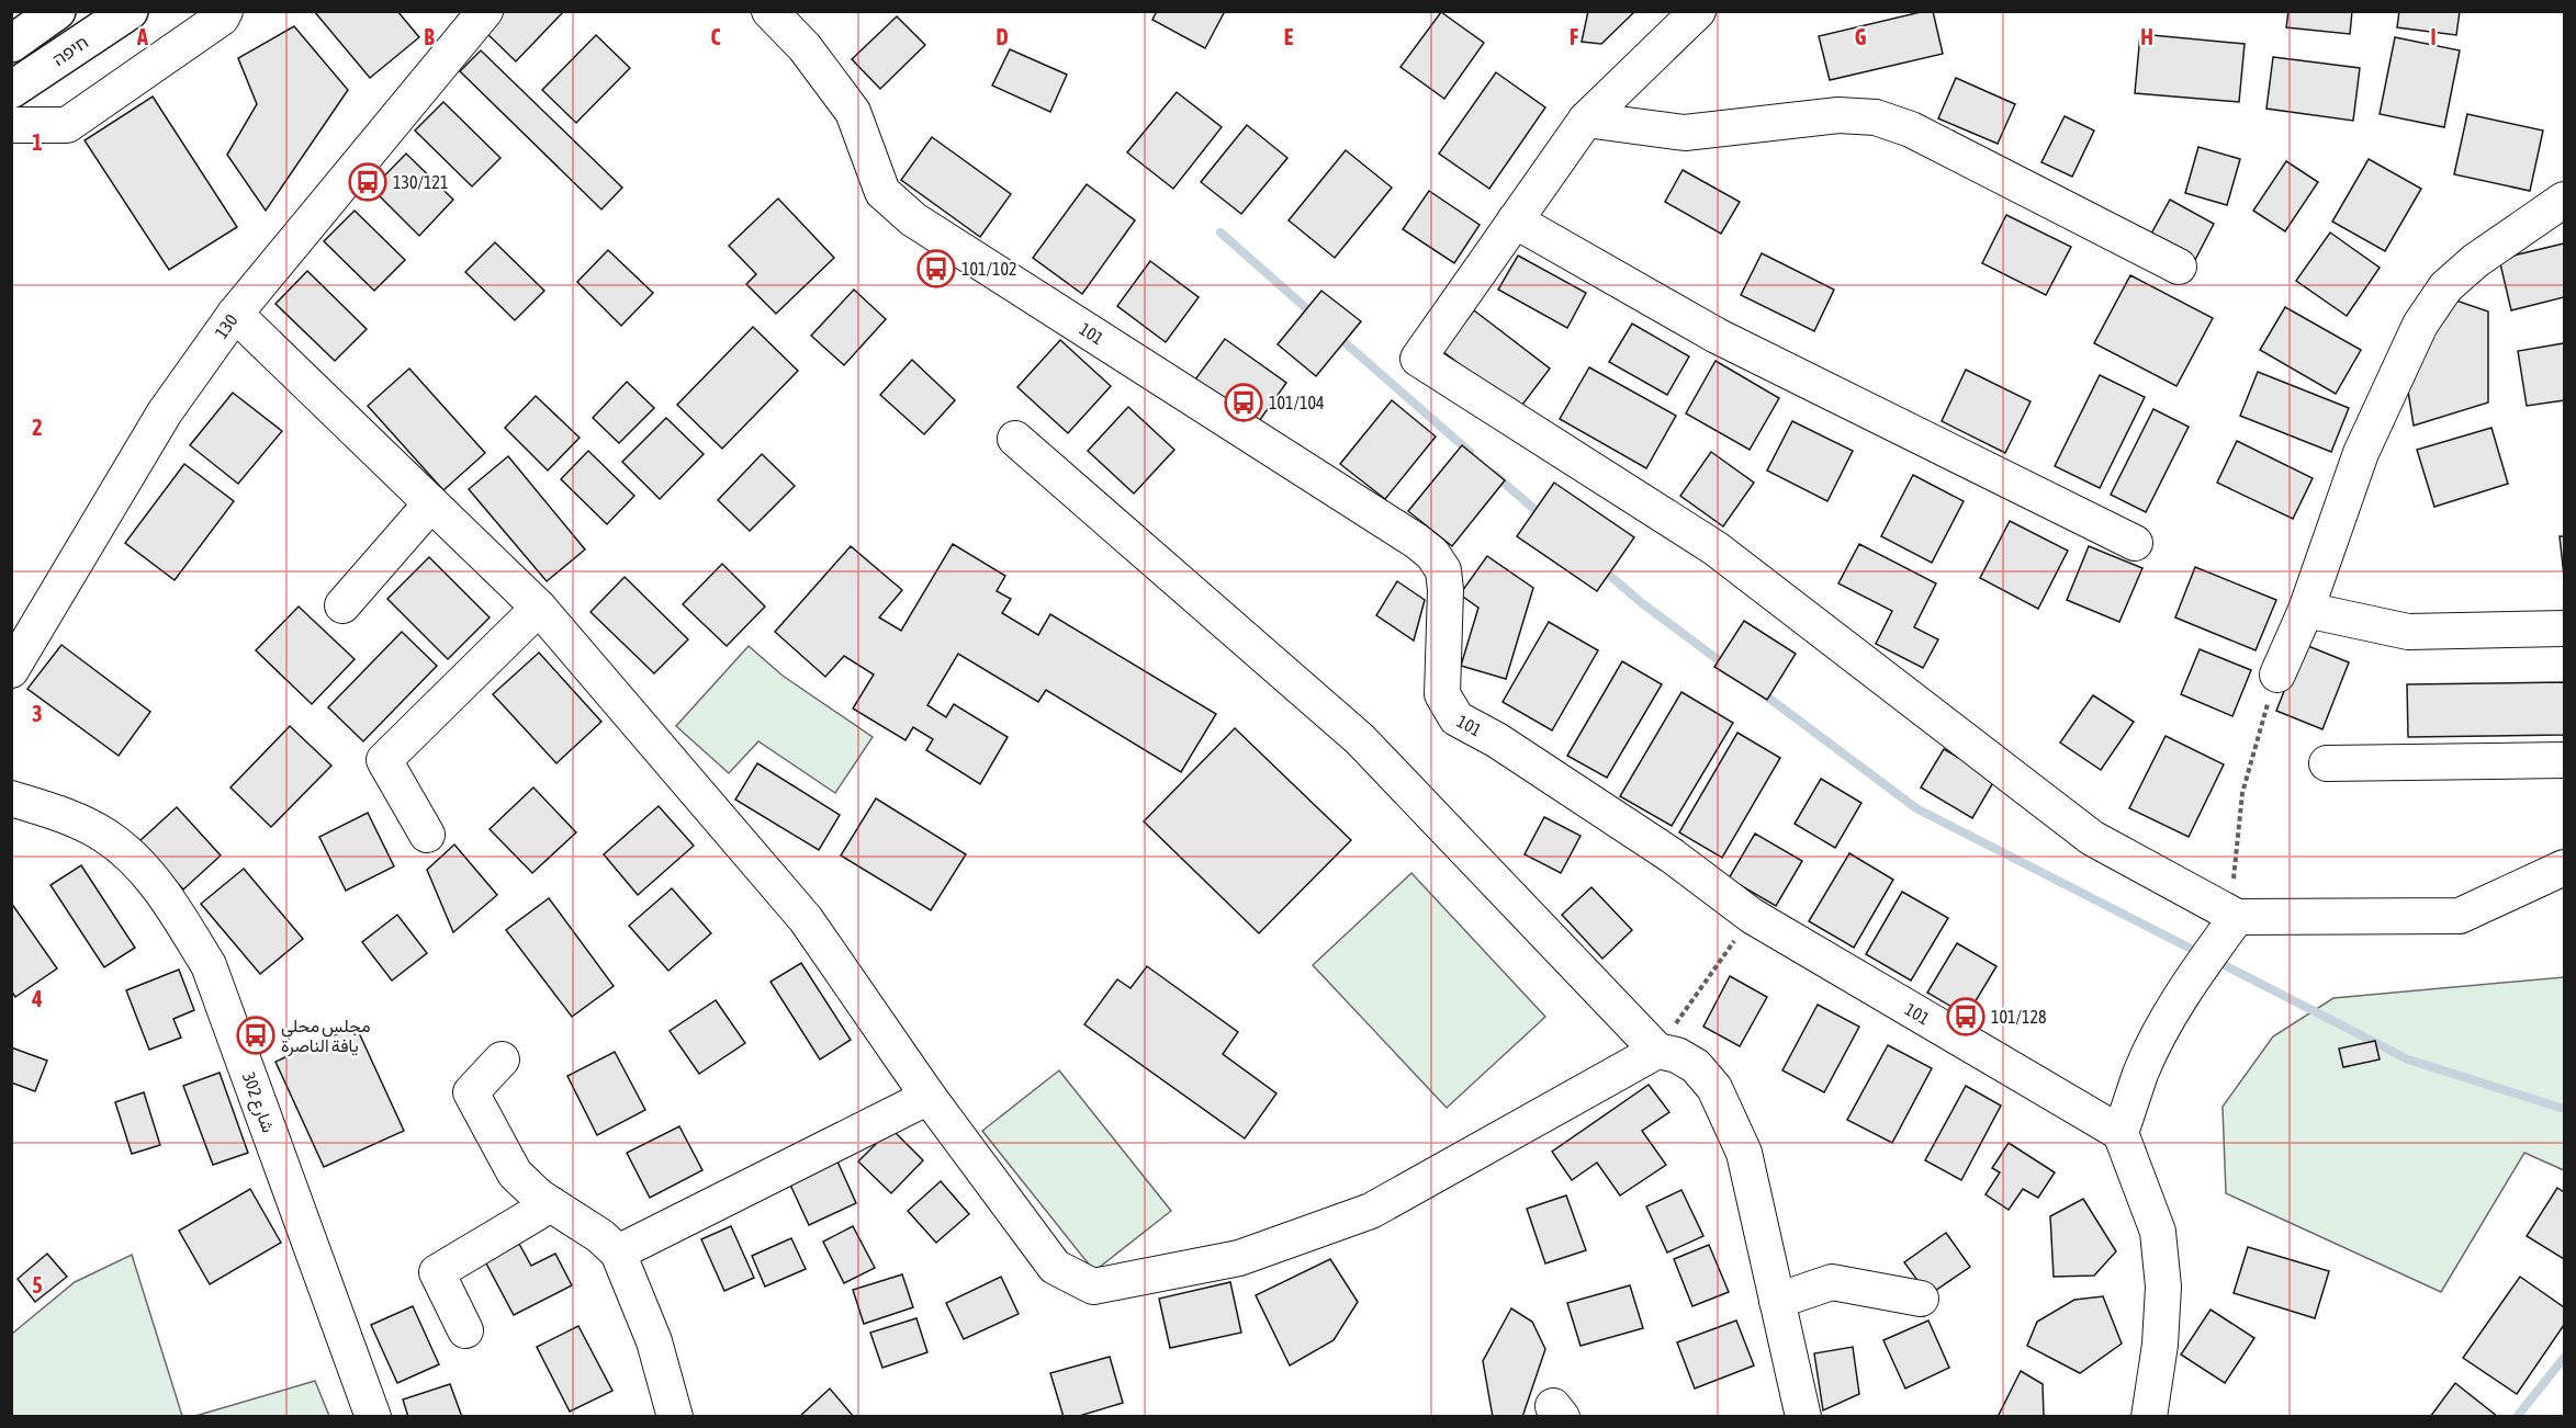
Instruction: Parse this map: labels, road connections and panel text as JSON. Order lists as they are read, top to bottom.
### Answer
{
  "streets": {
    "highway": ["חיפה"],
    "street": ["130", "101", "شارع 302"]
  },
  "places": {
    "bus stop": [
      "130/121",
      "101/102",
      "101/104",
      "101/128",
      "مجلس محلي يافة الناصرة"
    ]
  },
  "grid": {
    "columns": [
      "A",
      "B",
      "C",
      "D",
      "E",
      "F",
      "G",
      "H",
      "I"
    ],
    "rows": [
      "1",
      "2",
      "3",
      "4",
      "5"
    ]
  }
}
